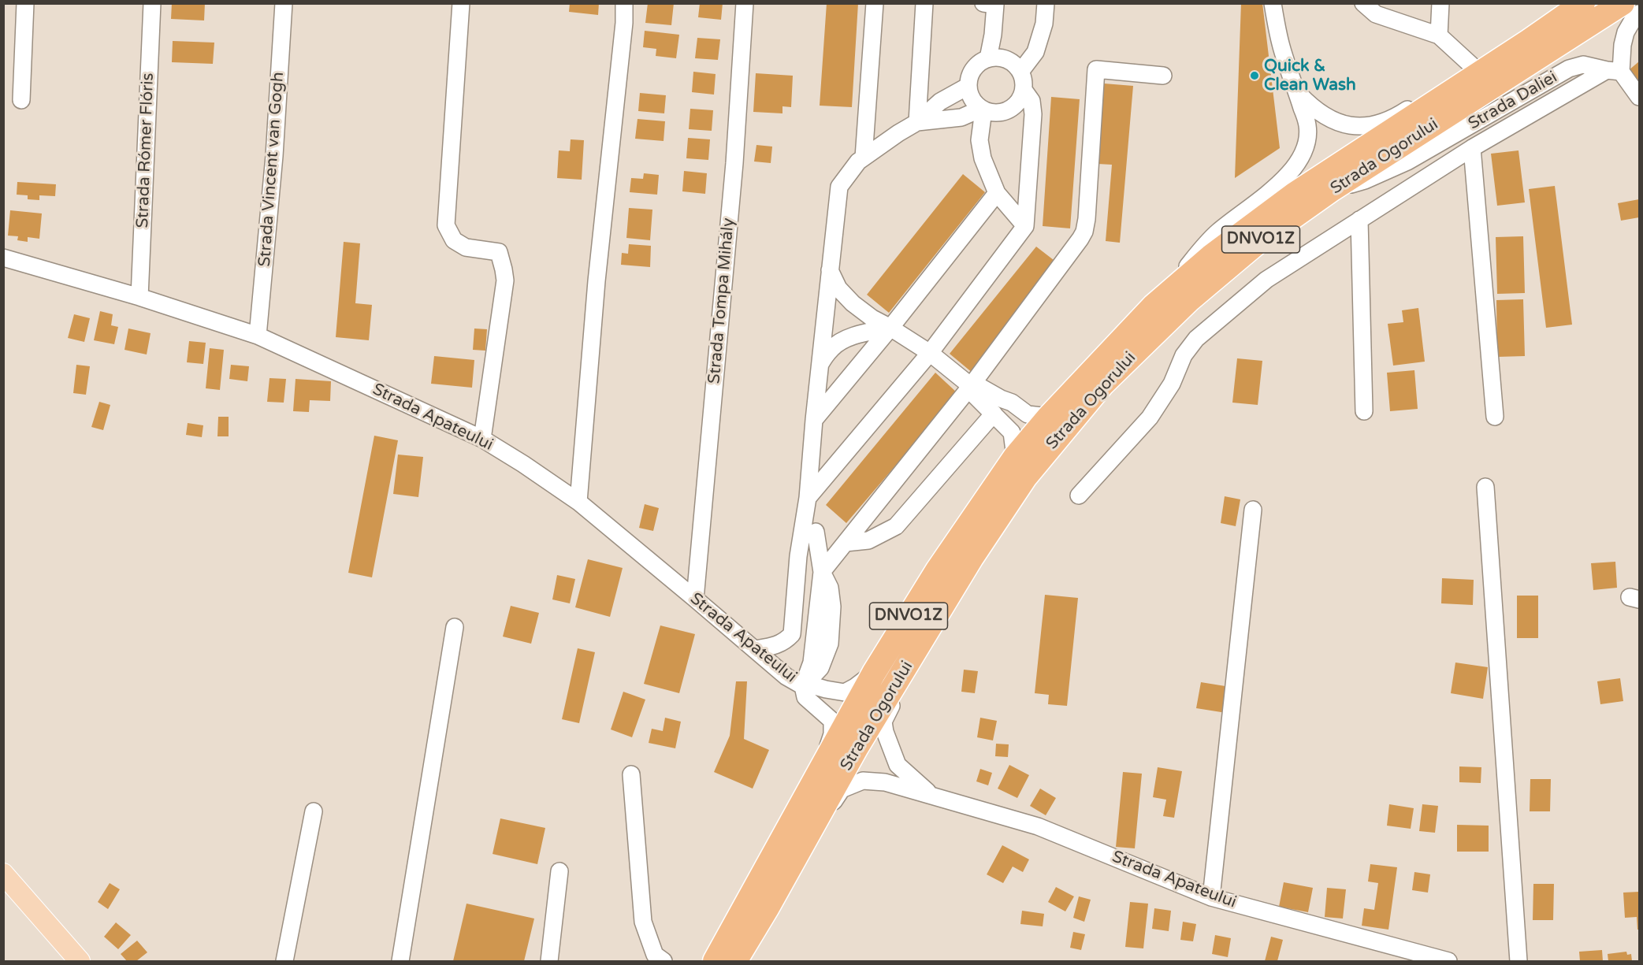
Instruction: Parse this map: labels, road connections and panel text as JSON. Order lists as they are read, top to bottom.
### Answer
{
  "streets": {
    "highway": ["Strada Ogorului", "DNVO1Z"],
    "street": [
      "Strada Daliei",
      "Strada Rómer Flóris",
      "Strada Vincent van Gogh",
      "Strada Tompa Mihály",
      "Strada Apateului"
    ]
  },
  "crossings": [
    ["Strada Daliei", "Strada Ogorului"],
    ["Strada Rómer Flóris", "Strada Apateului"],
    ["Strada Ogorului", "Strada Apateului"],
    ["Strada Vincent van Gogh", "Strada Apateului"],
    ["Strada Tompa Mihály", "Strada Apateului"]
  ],
  "places": ["Quick & Clean Wash"]
}
